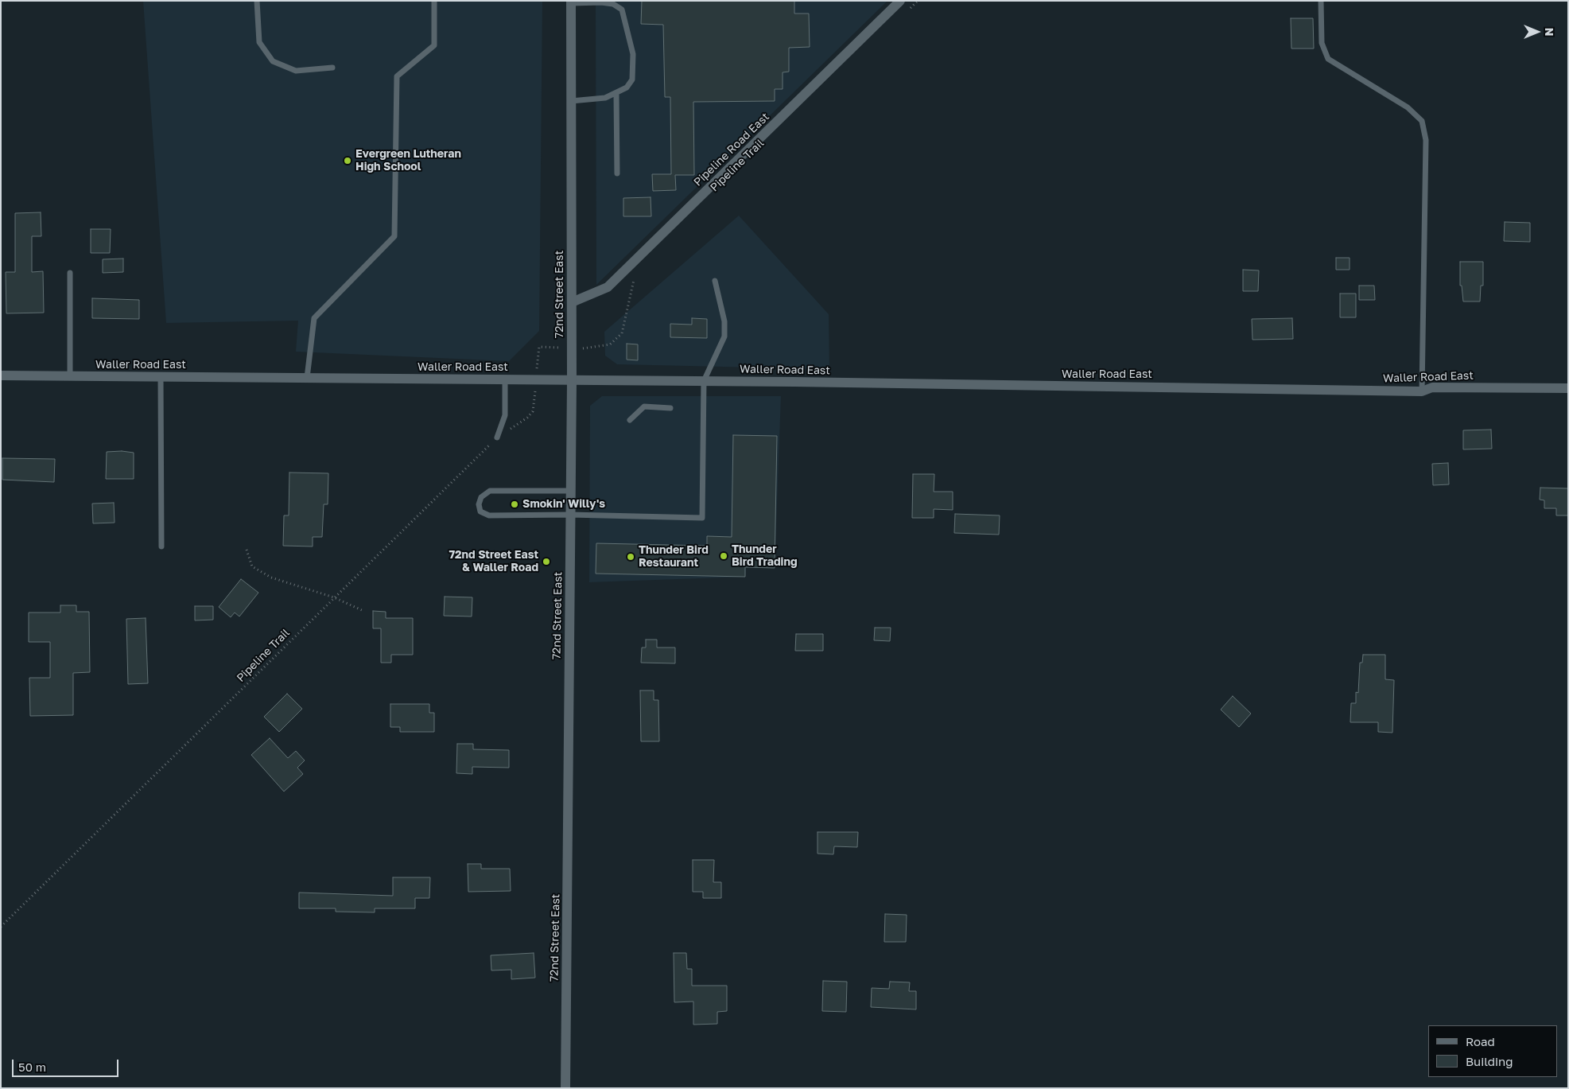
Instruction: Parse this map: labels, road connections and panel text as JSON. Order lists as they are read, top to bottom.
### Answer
{
  "streets": {
    "street": ["Pipeline Road East", "72nd Street East", "Waller Road East"],
    "path": ["Pipeline Trail"]
  },
  "crossings": [
    ["Pipeline Road East", "72nd Street East"],
    ["72nd Street East", "Waller Road East"]
  ],
  "places": [
    "Evergreen Lutheran High School",
    "Smokin' Willy's",
    "Thunder Bird Trading",
    "Thunder Bird Restaurant",
    "72nd Street East & Waller Road"
  ],
  "legend": ["Road", "Building"],
  "scale_bar": "50 m",
  "north": "right"
}
